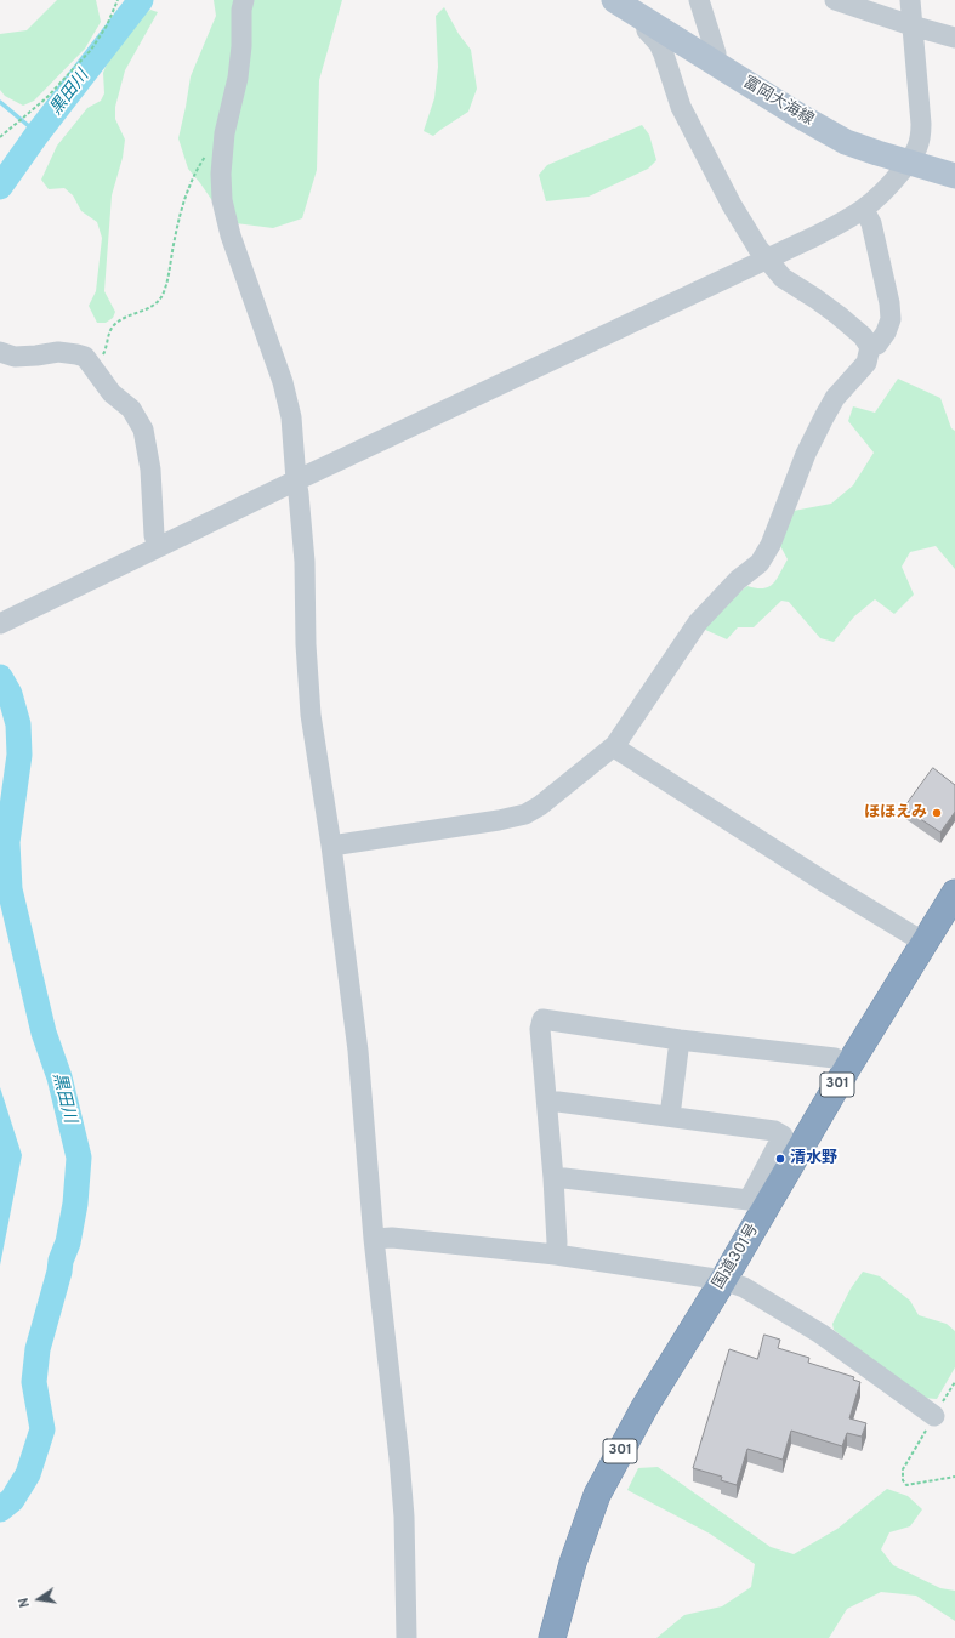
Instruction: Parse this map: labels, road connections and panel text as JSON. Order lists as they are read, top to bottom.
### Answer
{
  "streets": {
    "highway": ["301", "国道301号"],
    "main road": ["富岡大海線"]
  },
  "water": ["黒田川"],
  "places": ["ほほえみ", "清水野"],
  "north": "left"
}
